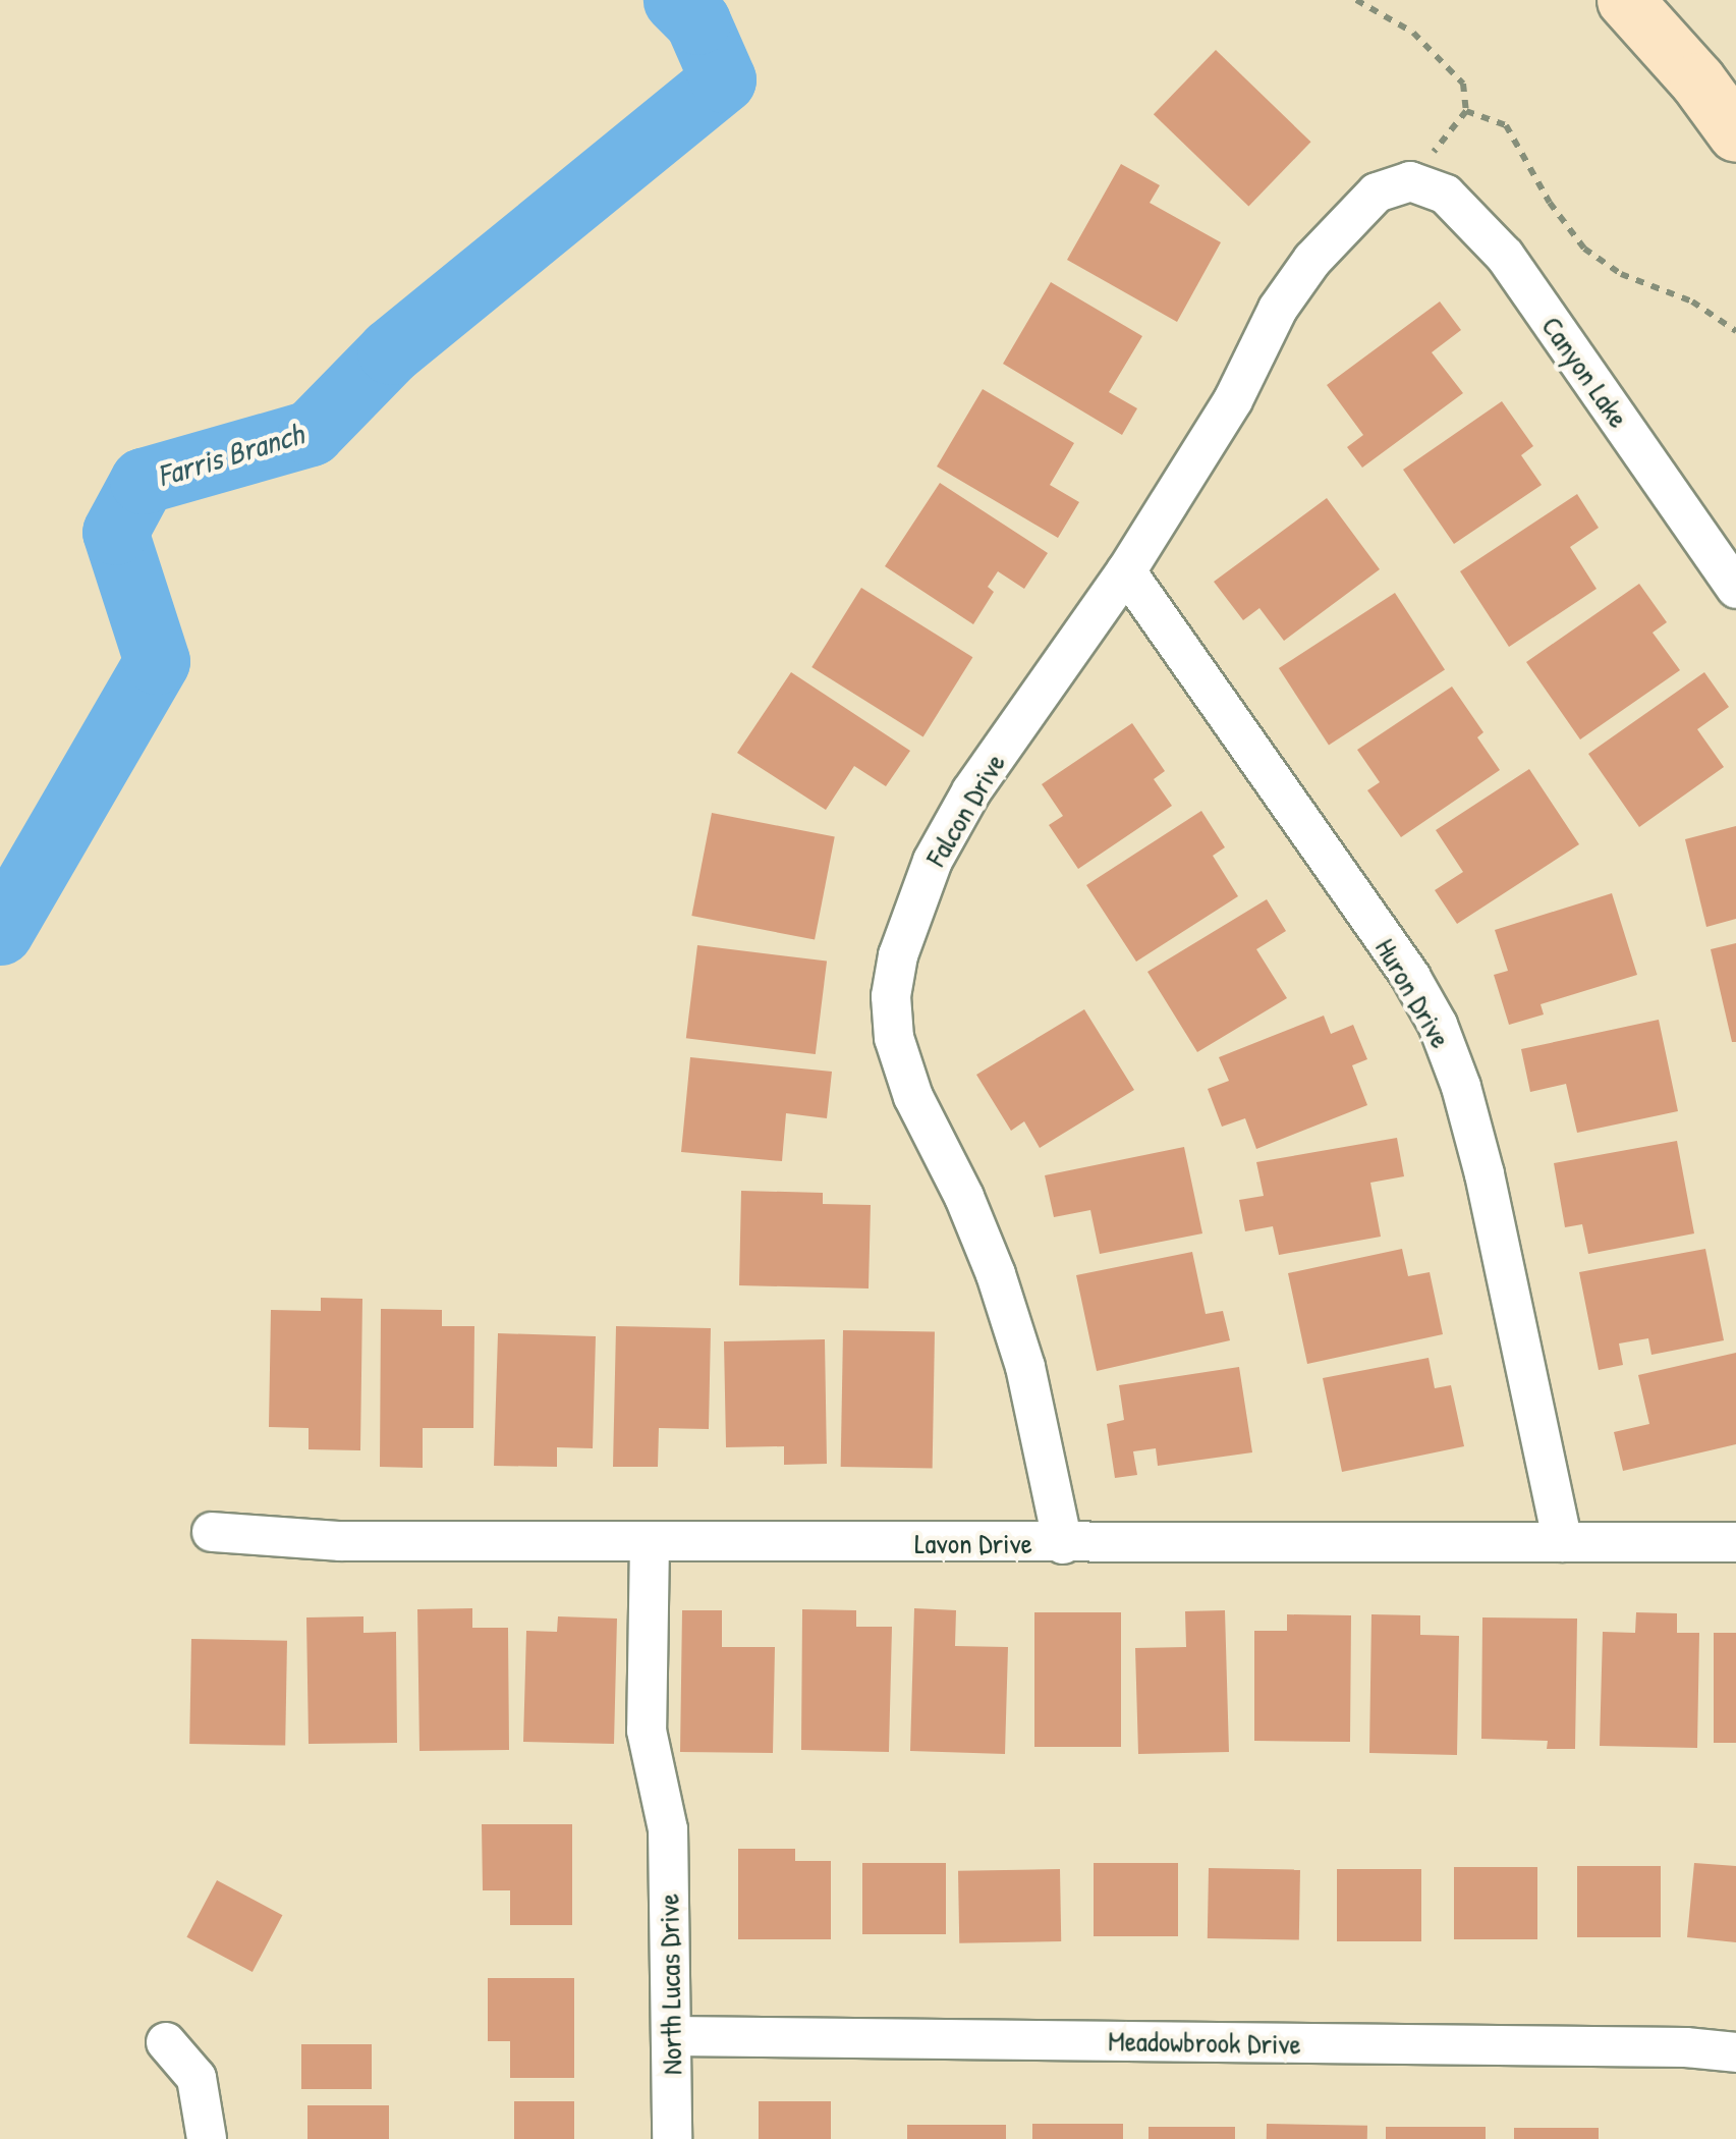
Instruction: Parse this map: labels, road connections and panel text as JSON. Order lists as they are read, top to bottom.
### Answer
{
  "streets": {
    "street": [
      "Canyon Lake",
      "Falcon Drive",
      "Huron Drive",
      "Lavon Drive",
      "North Lucas Drive",
      "Meadowbrook Drive"
    ]
  },
  "crossings": [
    ["Canyon Lake", "Falcon Drive"],
    ["Falcon Drive", "Huron Drive"],
    ["Falcon Drive", "Lavon Drive"],
    ["Huron Drive", "Lavon Drive"],
    ["Lavon Drive", "North Lucas Drive"],
    ["North Lucas Drive", "Meadowbrook Drive"]
  ],
  "water": ["Farris Branch"]
}
